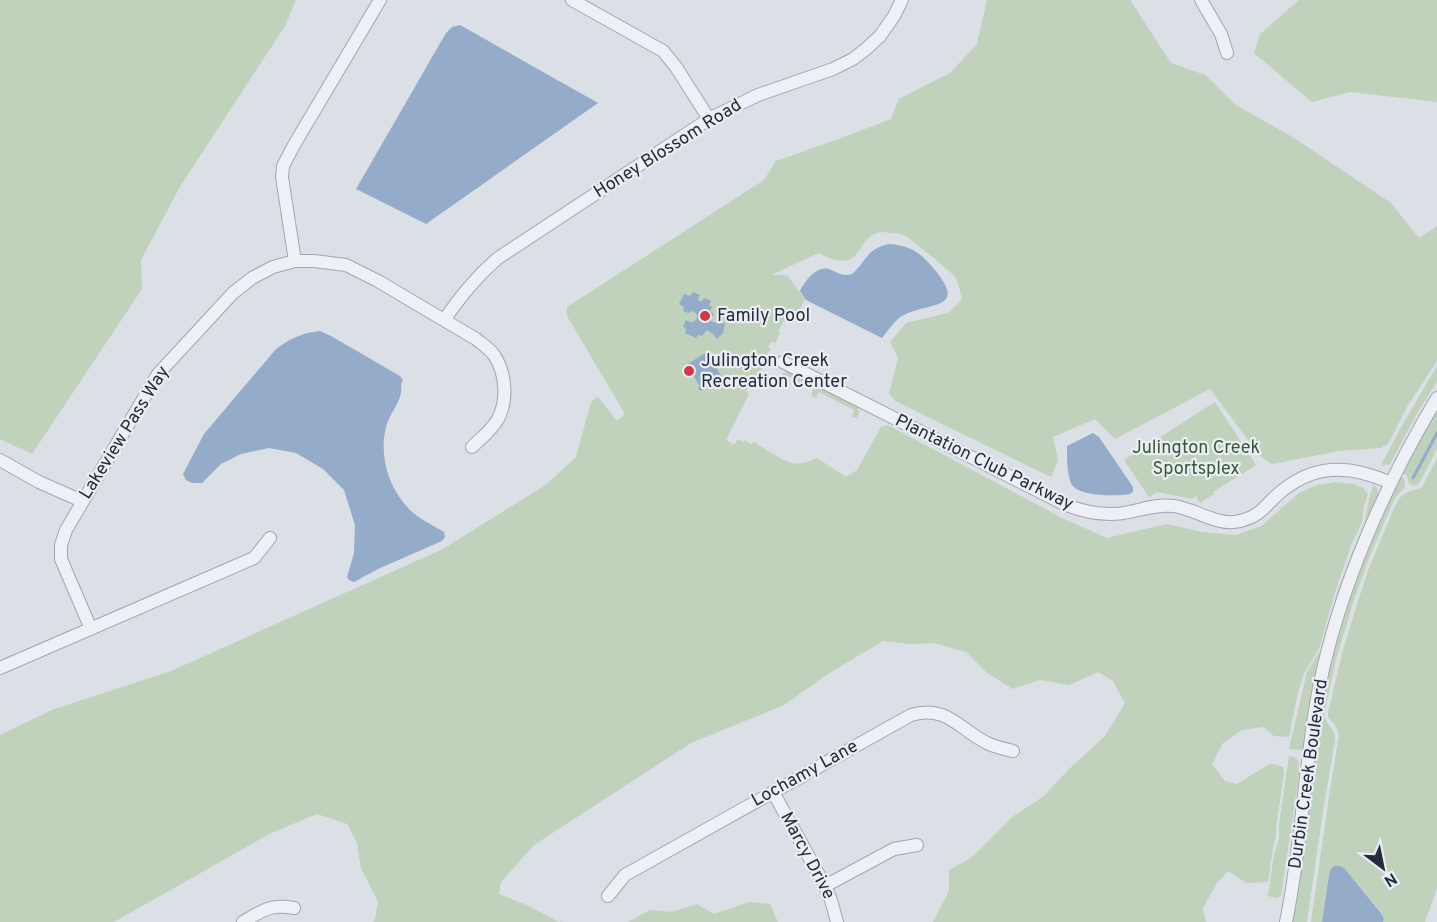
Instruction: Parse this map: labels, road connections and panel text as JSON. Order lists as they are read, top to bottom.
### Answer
{
  "streets": {
    "street": [
      "Honey Blossom Road",
      "Lakeview Pass Way",
      "Plantation Club Parkway",
      "Lochamy Lane",
      "Durbin Creek Boulevard",
      "Marcy Drive"
    ]
  },
  "crossings": [
    ["Honey Blossom Road", "Lakeview Pass Way"],
    ["Plantation Club Parkway", "Durbin Creek Boulevard"],
    ["Lochamy Lane", "Marcy Drive"]
  ],
  "parks": ["Julington Creek Sportsplex"],
  "places": ["Family Pool", "Julington Creek Recreation Center"],
  "north": "bottom right"
}
